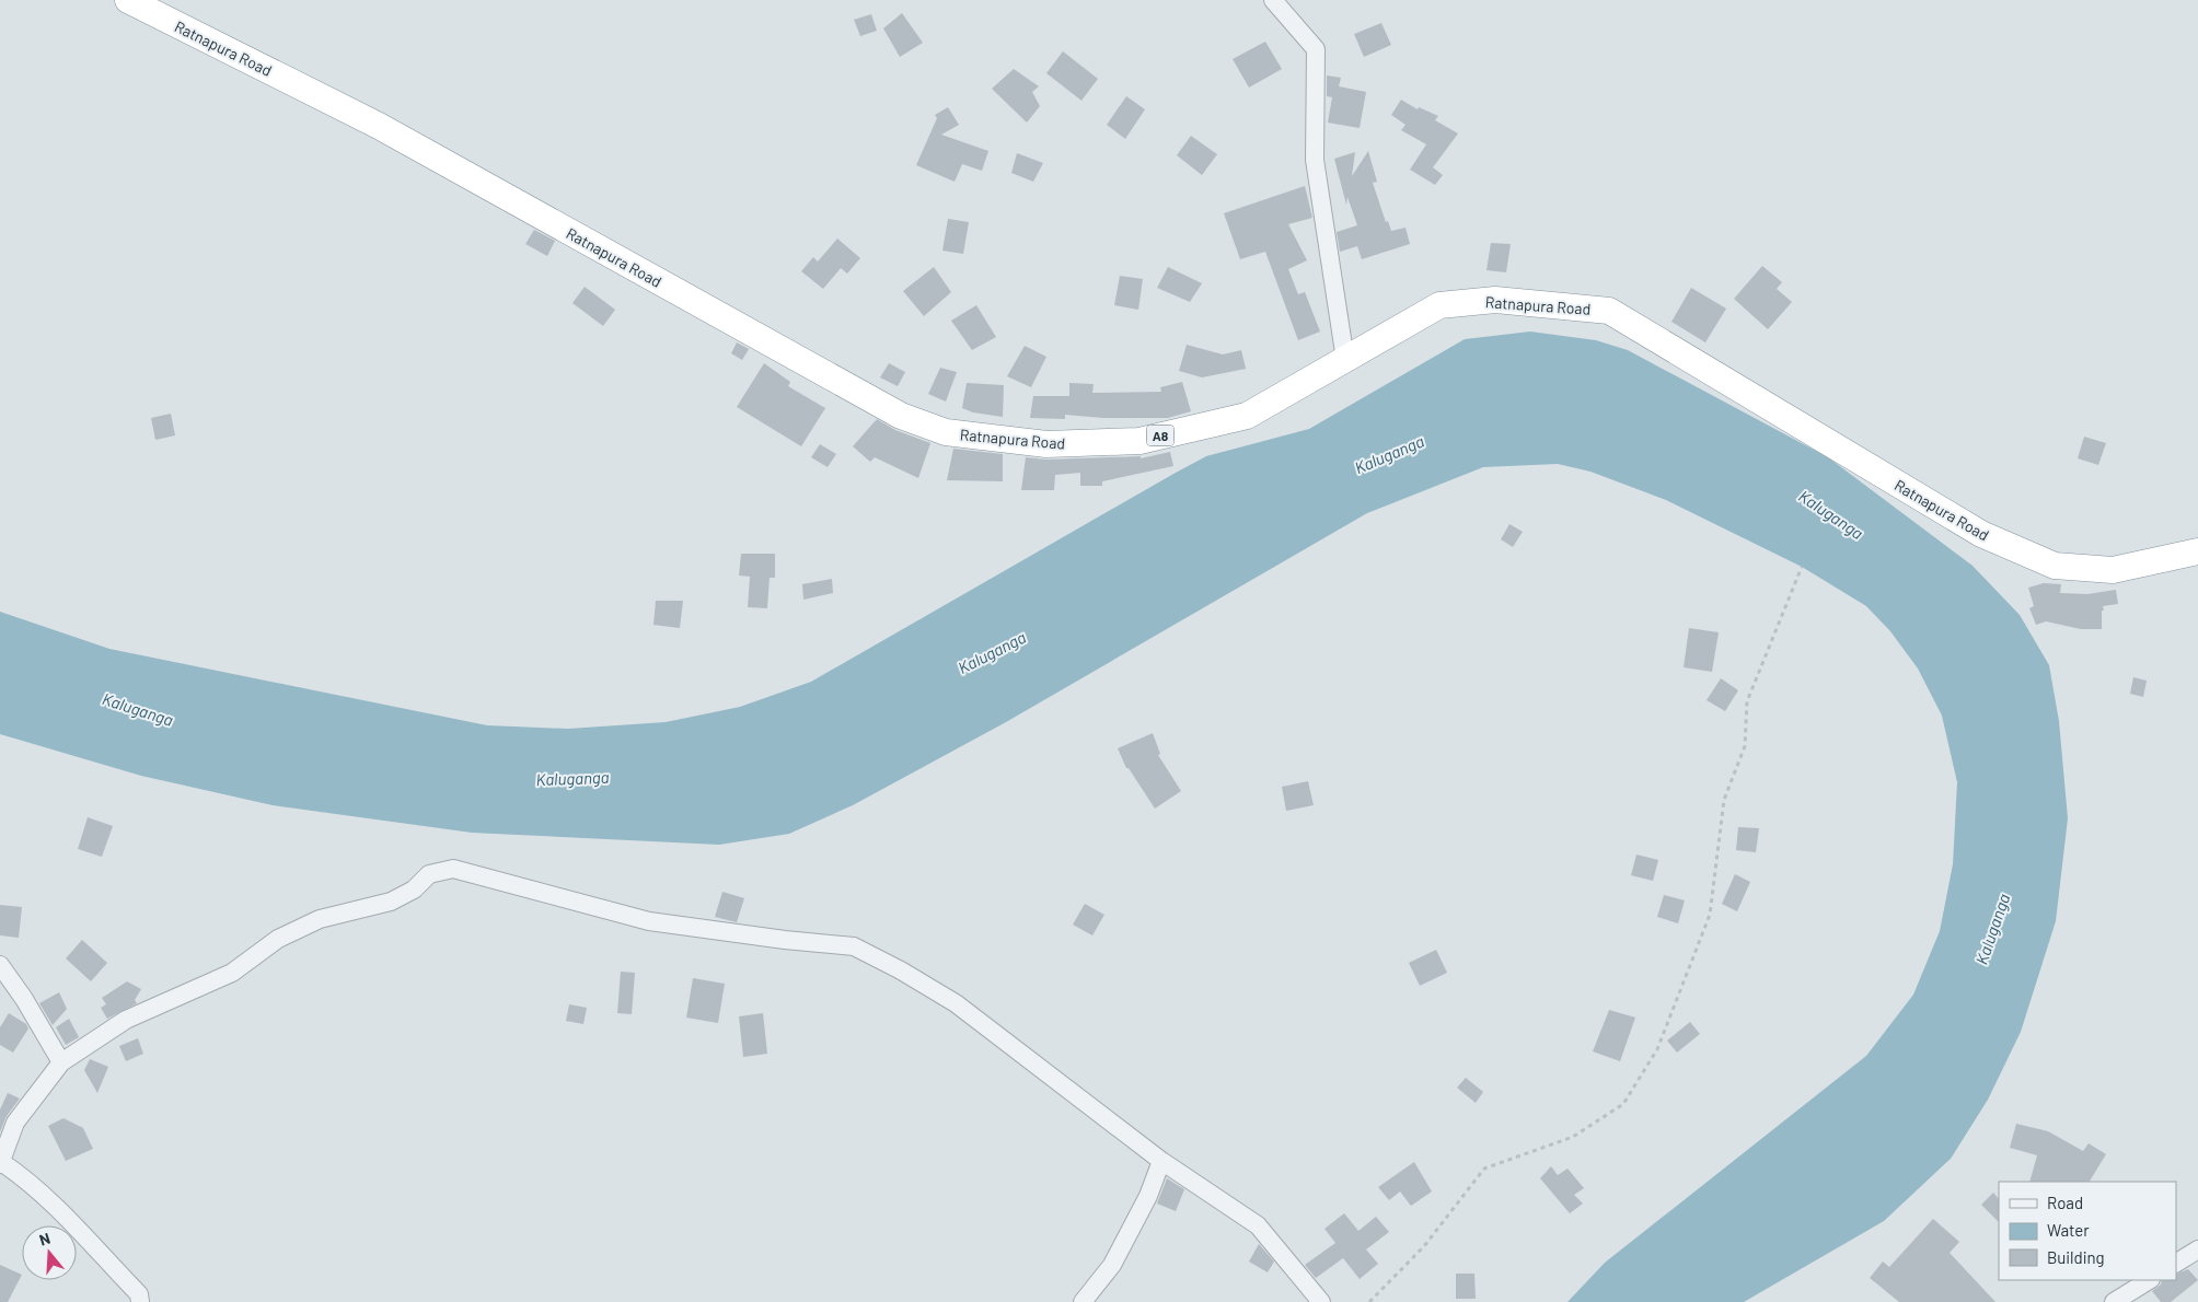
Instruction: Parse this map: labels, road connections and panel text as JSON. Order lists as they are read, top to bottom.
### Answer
{
  "streets": {
    "highway": ["Ratnapura Road", "A8"]
  },
  "water": ["Kaluganga"],
  "legend": ["Road", "Water", "Building"],
  "north": "top"
}
